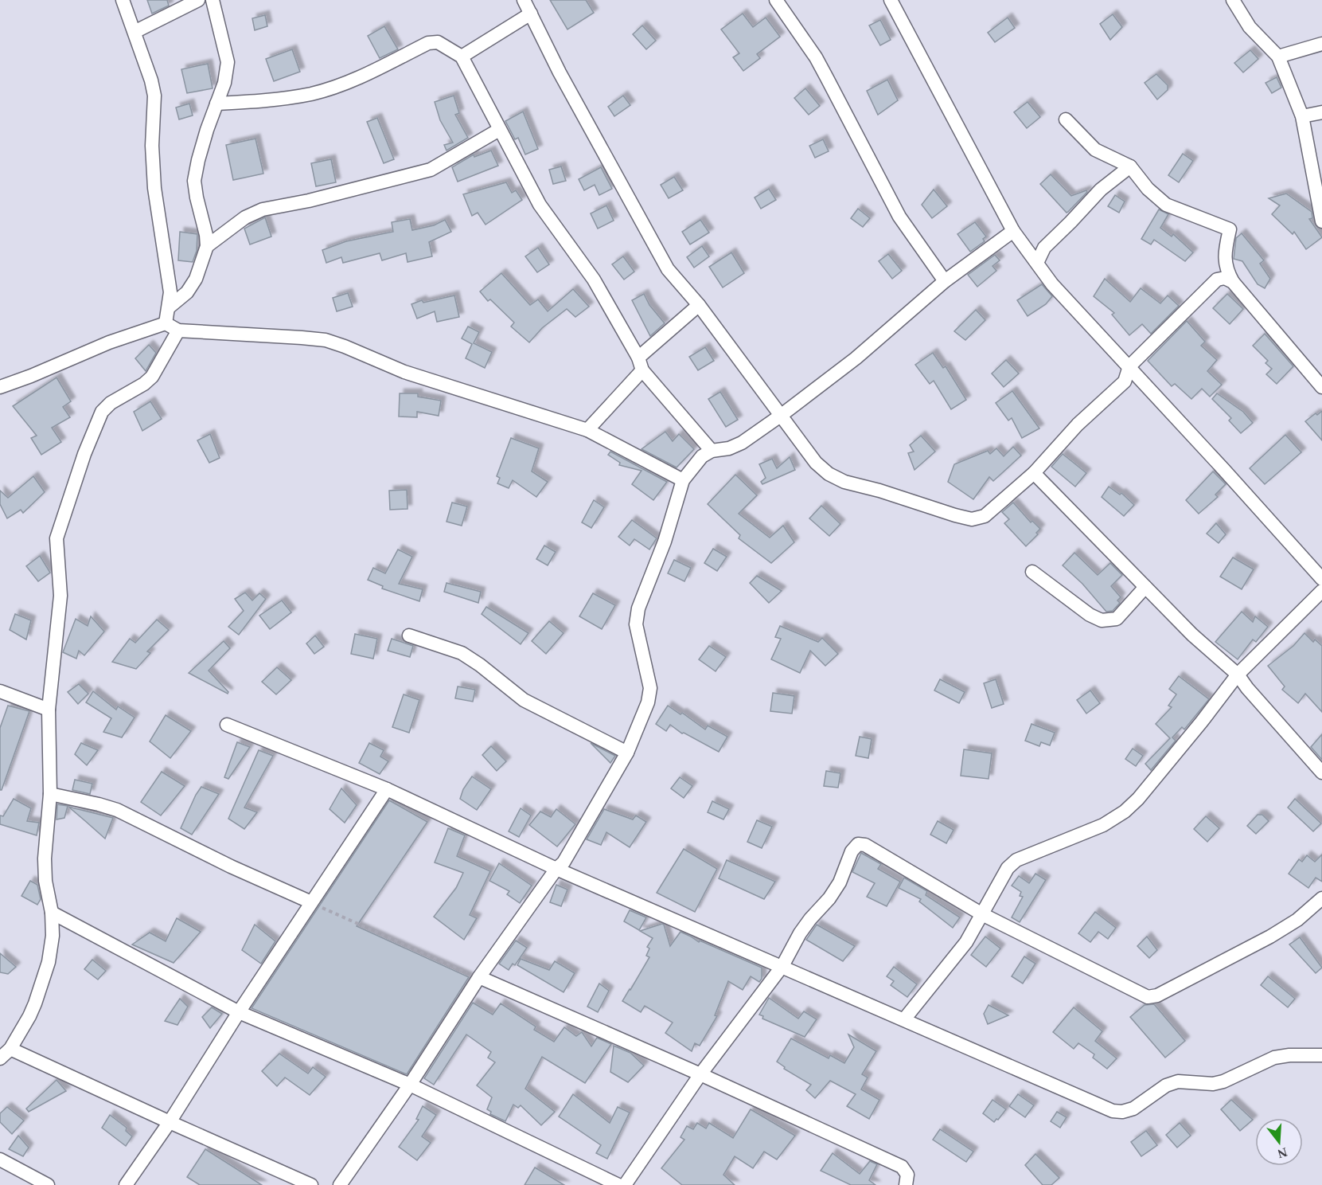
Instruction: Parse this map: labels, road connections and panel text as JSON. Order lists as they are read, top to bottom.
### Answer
{
  "north": "bottom"
}
